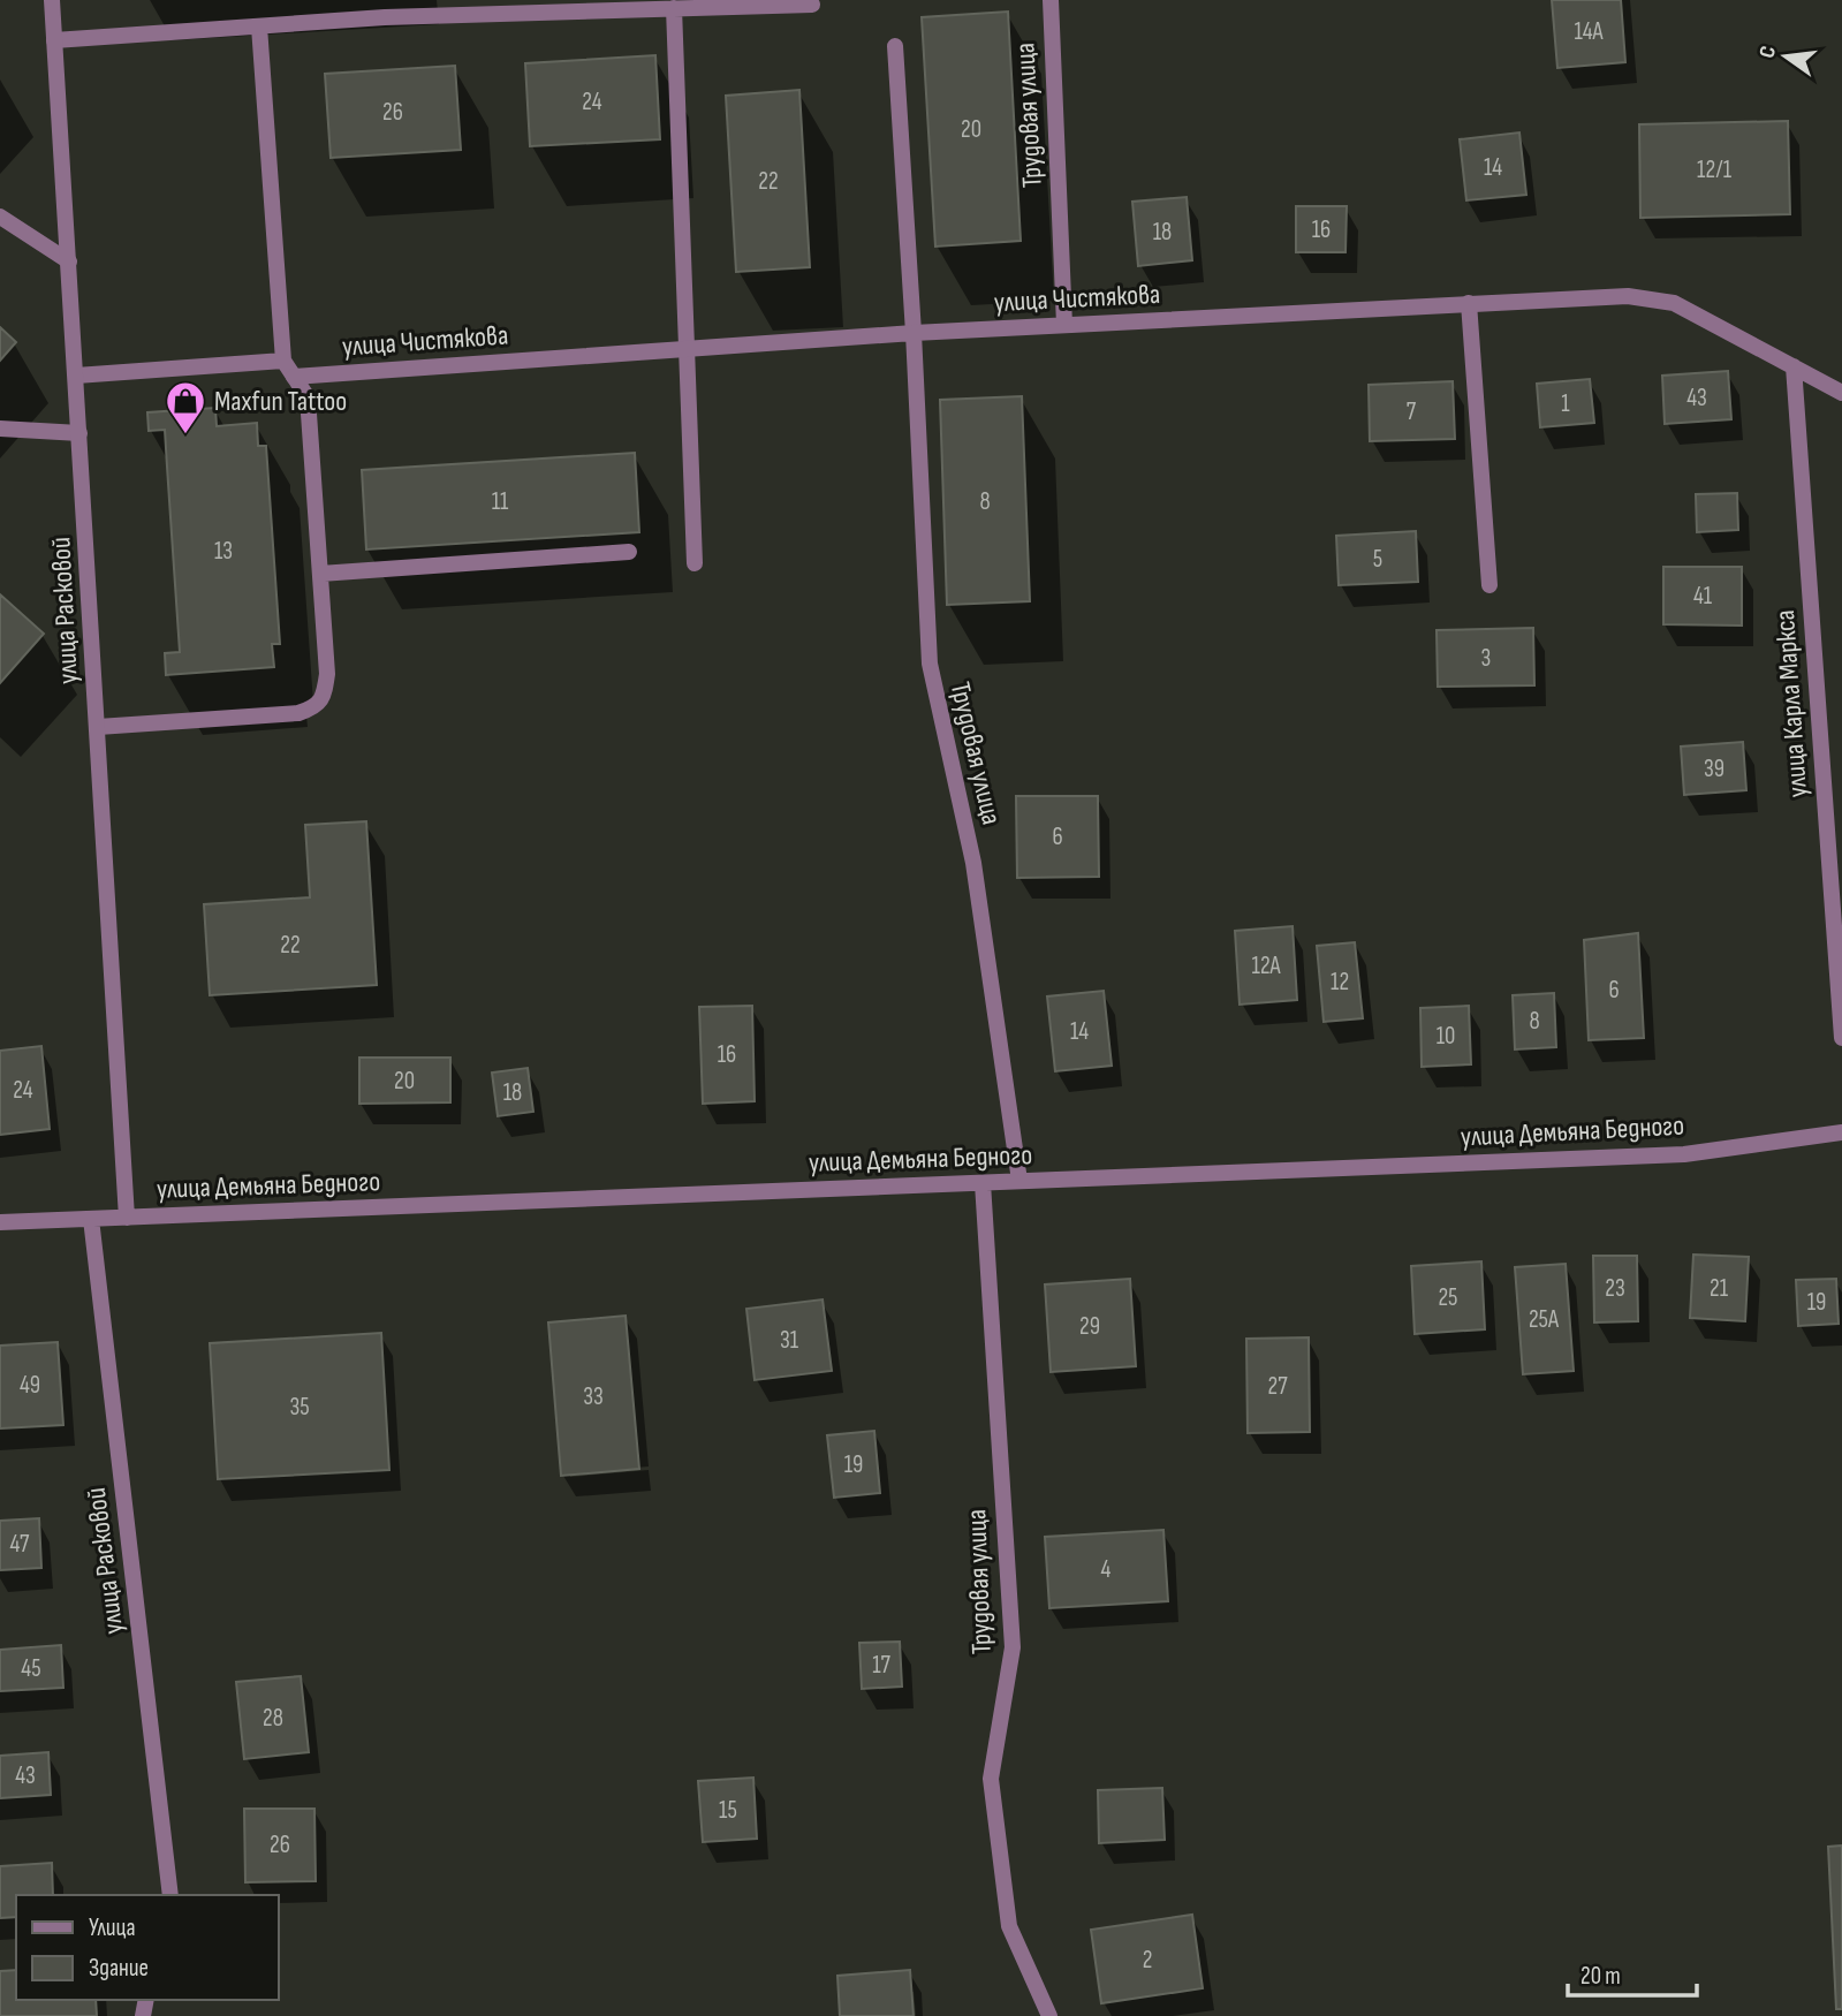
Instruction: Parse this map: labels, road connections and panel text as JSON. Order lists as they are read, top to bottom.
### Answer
{
  "streets": {
    "street": [
      "Трудовая улица",
      "улица Чистякова",
      "улица Расковой",
      "улица Карла Маркса",
      "улица Демьяна Бедного"
    ]
  },
  "crossings": [
    ["Трудовая улица", "улица Чистякова"],
    ["Трудовая улица", "улица Демьяна Бедного"],
    ["улица Чистякова", "улица Карла Маркса"],
    ["улица Расковой", "улица Демьяна Бедного"]
  ],
  "places": {
    "shop": ["Maxfun Tattoo"]
  },
  "house_numbers": [
    "14А",
    "24",
    "26",
    "20",
    "14",
    "12/1",
    "22",
    "16",
    "18",
    "43",
    "1",
    "7",
    "11",
    "8",
    "13",
    "5",
    "41",
    "3",
    "39",
    "6",
    "22",
    "12А",
    "12",
    "6",
    "8",
    "14",
    "10",
    "16",
    "20",
    "24",
    "18",
    "23",
    "21",
    "25",
    "19",
    "25А",
    "29",
    "31",
    "49",
    "27",
    "33",
    "35",
    "19",
    "47",
    "4",
    "17",
    "45",
    "28",
    "43",
    "15",
    "26",
    "2"
  ],
  "legend": ["Улица", "Здание"],
  "scale_bar": "20 m",
  "north": "left"
}
